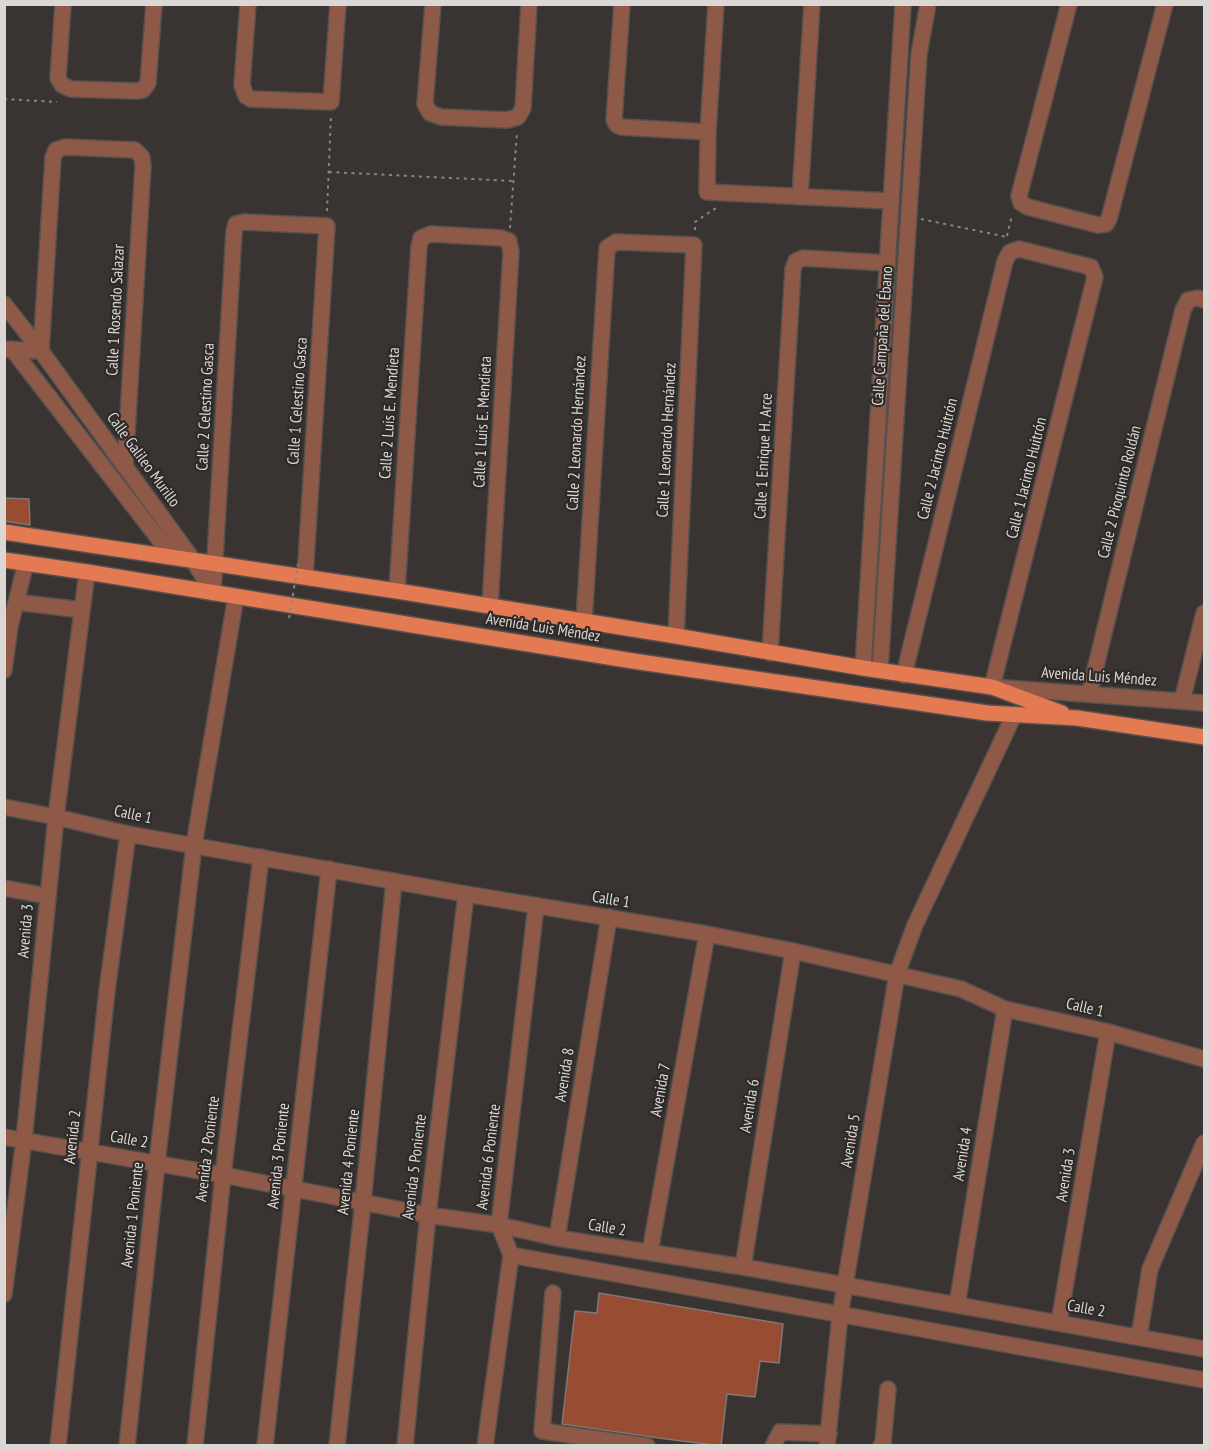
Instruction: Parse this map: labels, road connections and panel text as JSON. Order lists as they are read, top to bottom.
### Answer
{
  "streets": {
    "main road": ["Avenida Luis Méndez"],
    "street": [
      "Calle 1 Rosendo Salazar",
      "Calle Campaña del Ébano",
      "Calle 1 Celestino Gasca",
      "Calle 2 Celestino Gasca",
      "Calle 2 Luis E. Mendieta",
      "Calle 1 Luis E. Mendieta",
      "Calle 2 Leonardo Hernández",
      "Calle 1 Leonardo Hernández",
      "Calle 1 Enrique H. Arce",
      "Calle 2 Jacinto Huitrón",
      "Calle Galileo Murillo",
      "Calle 1 Jacinto Huitrón",
      "Calle 2 Pioquinto Roldán",
      "Calle 1",
      "Avenida 3",
      "Avenida 8",
      "Avenida 7",
      "Avenida 6",
      "Avenida 2",
      "Calle 2",
      "Avenida 5",
      "Avenida 2 Poniente",
      "Avenida 4",
      "Avenida 3 Poniente",
      "Avenida 6 Poniente",
      "Avenida 4 Poniente",
      "Avenida 5 Poniente",
      "Avenida 1 Poniente"
    ]
  },
  "crossings": [
    ["Calle 1 Rosendo Salazar", "Calle Galileo Murillo"],
    ["Calle Campaña del Ébano", "Calle 1 Enrique H. Arce"],
    ["Calle Campaña del Ébano", "Avenida Luis Méndez"],
    ["Calle 1 Celestino Gasca", "Calle 2 Celestino Gasca"],
    ["Calle 1 Celestino Gasca", "Avenida Luis Méndez"],
    ["Calle 2 Celestino Gasca", "Calle Galileo Murillo"],
    ["Calle 2 Celestino Gasca", "Avenida Luis Méndez"],
    ["Calle 2 Luis E. Mendieta", "Calle 1 Luis E. Mendieta"],
    ["Calle 2 Luis E. Mendieta", "Avenida Luis Méndez"],
    ["Calle 1 Luis E. Mendieta", "Avenida Luis Méndez"],
    ["Calle 2 Leonardo Hernández", "Calle 1 Leonardo Hernández"],
    ["Calle 2 Leonardo Hernández", "Avenida Luis Méndez"],
    ["Calle 1 Leonardo Hernández", "Avenida Luis Méndez"],
    ["Calle 1 Enrique H. Arce", "Avenida Luis Méndez"],
    ["Calle 2 Jacinto Huitrón", "Calle 1 Jacinto Huitrón"],
    ["Calle 2 Jacinto Huitrón", "Avenida Luis Méndez"],
    ["Calle Galileo Murillo", "Avenida Luis Méndez"],
    ["Calle 1 Jacinto Huitrón", "Avenida Luis Méndez"],
    ["Calle 2 Pioquinto Roldán", "Avenida Luis Méndez"],
    ["Avenida Luis Méndez", "Avenida 3"],
    ["Avenida Luis Méndez", "Avenida 5"],
    ["Avenida Luis Méndez", "Avenida 1 Poniente"],
    ["Calle 1", "Avenida 3"],
    ["Calle 1", "Avenida 8"],
    ["Calle 1", "Avenida 7"],
    ["Calle 1", "Avenida 6"],
    ["Calle 1", "Avenida 2"],
    ["Calle 1", "Avenida 5"],
    ["Calle 1", "Avenida 2 Poniente"],
    ["Calle 1", "Avenida 4"],
    ["Calle 1", "Avenida 3 Poniente"],
    ["Calle 1", "Avenida 6 Poniente"],
    ["Calle 1", "Avenida 4 Poniente"],
    ["Calle 1", "Avenida 5 Poniente"],
    ["Calle 1", "Avenida 1 Poniente"],
    ["Avenida 3", "Calle 2"],
    ["Avenida 8", "Calle 2"],
    ["Avenida 7", "Calle 2"],
    ["Avenida 6", "Calle 2"],
    ["Avenida 2", "Calle 2"],
    ["Calle 2", "Avenida 5"],
    ["Calle 2", "Avenida 2 Poniente"],
    ["Calle 2", "Avenida 4"],
    ["Calle 2", "Avenida 3 Poniente"],
    ["Calle 2", "Avenida 6 Poniente"],
    ["Calle 2", "Avenida 4 Poniente"],
    ["Calle 2", "Avenida 5 Poniente"],
    ["Calle 2", "Avenida 1 Poniente"]
  ]
}
